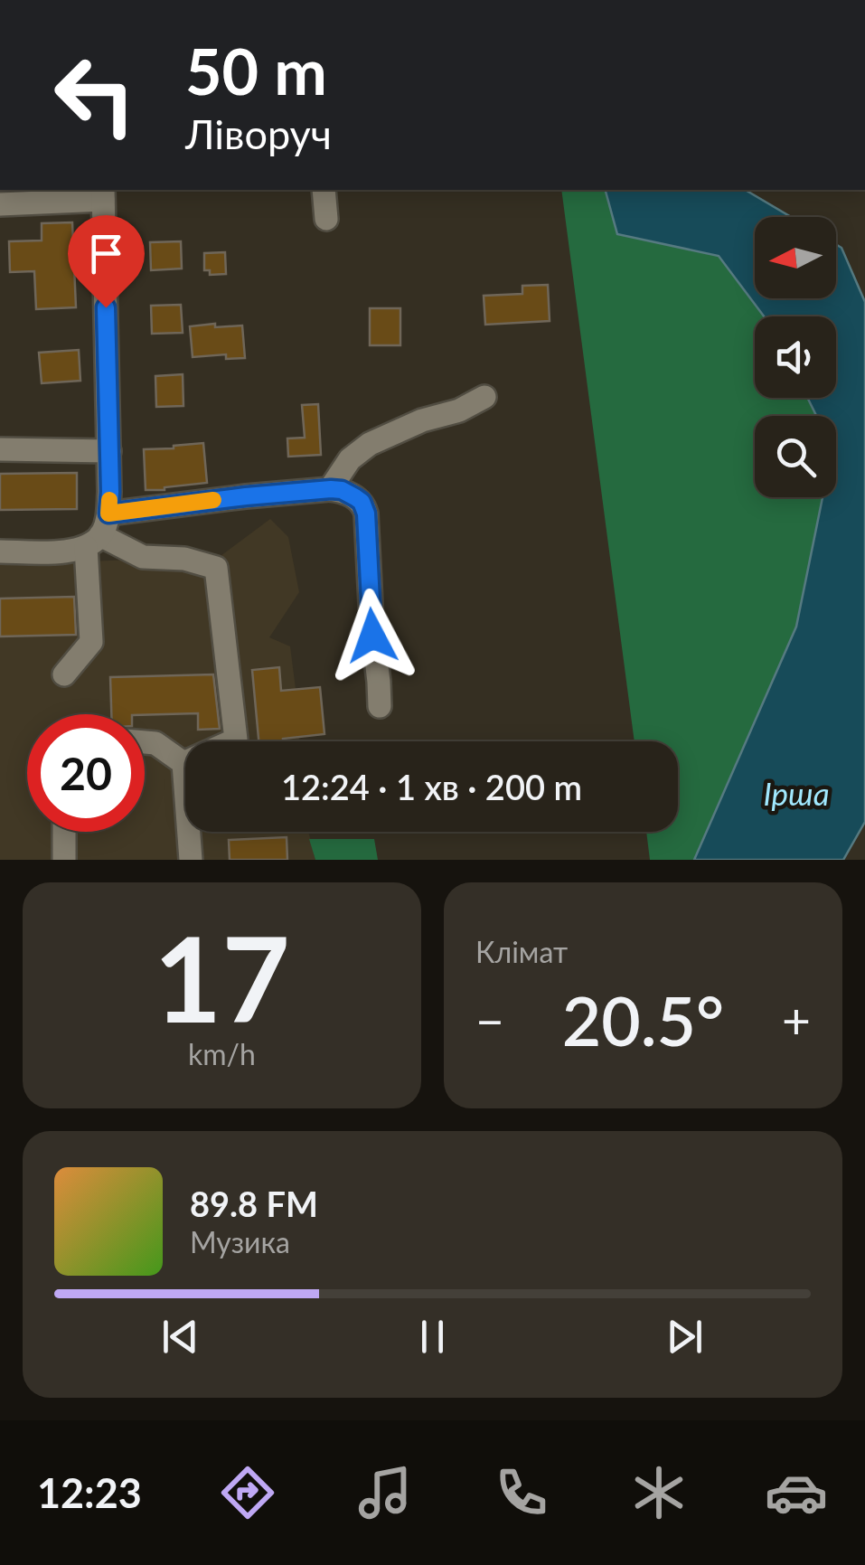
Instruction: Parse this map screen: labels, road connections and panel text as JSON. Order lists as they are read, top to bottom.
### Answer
{
  "water": ["Ірша"],
  "north": "left",
  "page": {
    "turn": ["50 m", "Ліворуч"],
    "limit": "20",
    "trip": "12:24 · 1 хв · 200 m",
    "tile": [
      ["17", "km/h"],
      "Клімат"
    ],
    "heat": ["−", "20.5°", "+"],
    "song": ["89.8 FM", "Музика"],
    "tabs": "12:23"
  }
}
